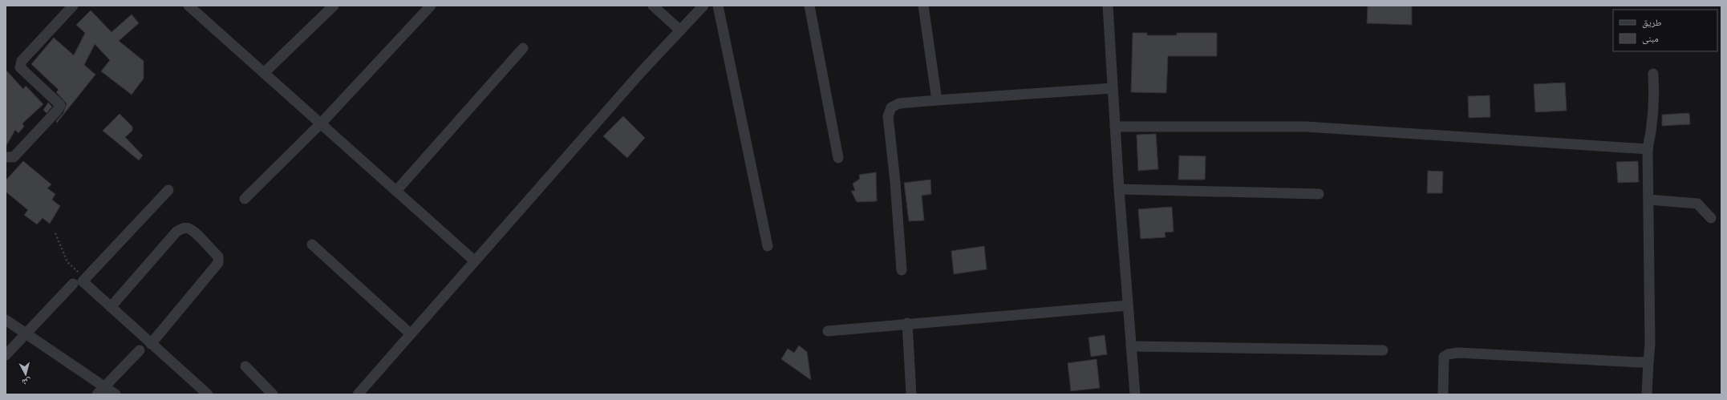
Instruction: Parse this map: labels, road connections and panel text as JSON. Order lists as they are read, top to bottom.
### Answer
{
  "legend": ["طريق", "مبنى"],
  "north": "bottom"
}
